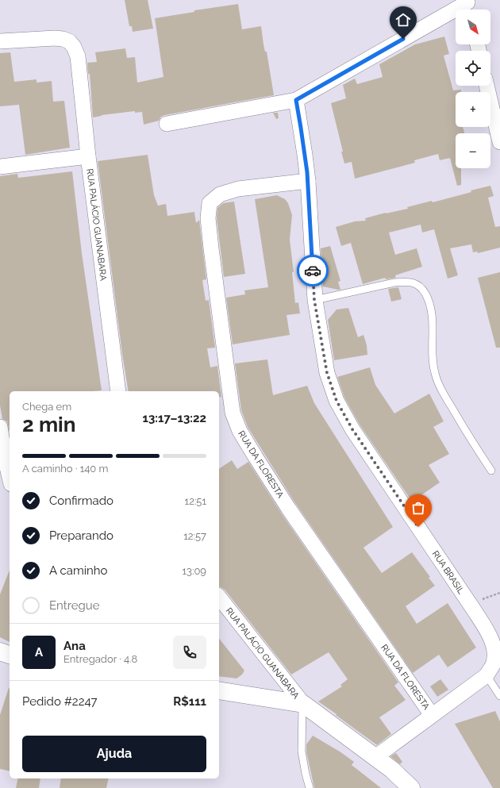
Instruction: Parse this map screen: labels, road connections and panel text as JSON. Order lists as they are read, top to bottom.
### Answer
{
  "streets": {
    "street": ["RUA PALÁCIO GUANABARA", "RUA DA FLORESTA", "RUA BRASIL"]
  },
  "crossings": [
    ["RUA DA FLORESTA", "RUA BRASIL"]
  ],
  "north": "bottom right",
  "page": {
    "map_buttons": ["+", "−"],
    "heading": ["2 min", "Chega em", "13:17–13:22"],
    "panel": [
      "Ana",
      "Entregador · 4.8",
      "Pedido #2247",
      "R$111"
    ],
    "bar": "A caminho · 140 m",
    "list": [
      ["Confirmado", "12:51"],
      ["Preparando", "12:57"],
      ["A caminho", "13:09"],
      "Entregue"
    ],
    "round": "A",
    "buttons": "Ajuda"
  }
}
